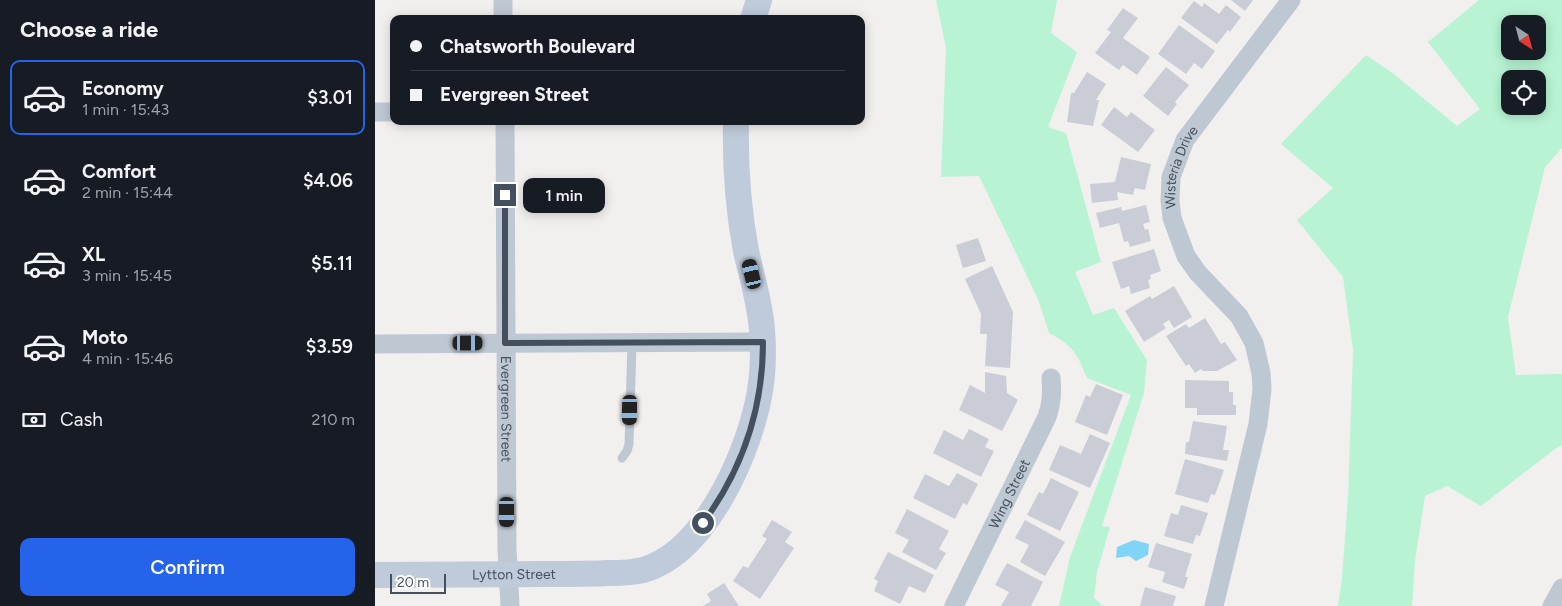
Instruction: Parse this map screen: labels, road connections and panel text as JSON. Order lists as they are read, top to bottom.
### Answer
{
  "streets": {
    "main road": ["Lytton Street"],
    "street": ["Wisteria Drive", "Evergreen Street", "Wing Street"]
  },
  "crossings": [
    ["Evergreen Street", "Lytton Street"]
  ],
  "scale_bar": "20 m",
  "north": "bottom right",
  "page": {
    "heading": "Choose a ride",
    "banner": ["Chatsworth Boulevard", "Evergreen Street"],
    "list": [
      {
        "name": "Economy",
        "note": "1 min · 15:43",
        "value": "$3.01"
      },
      {
        "name": "Comfort",
        "note": "2 min · 15:44",
        "value": "$4.06"
      },
      {
        "name": "XL",
        "note": "3 min · 15:45",
        "value": "$5.11"
      },
      {
        "name": "Moto",
        "note": "4 min · 15:46",
        "value": "$3.59"
      }
    ],
    "bubble": "1 min",
    "pay": ["Cash", "210 m"],
    "buttons": "Confirm",
    "scale": "20 m"
  }
}
